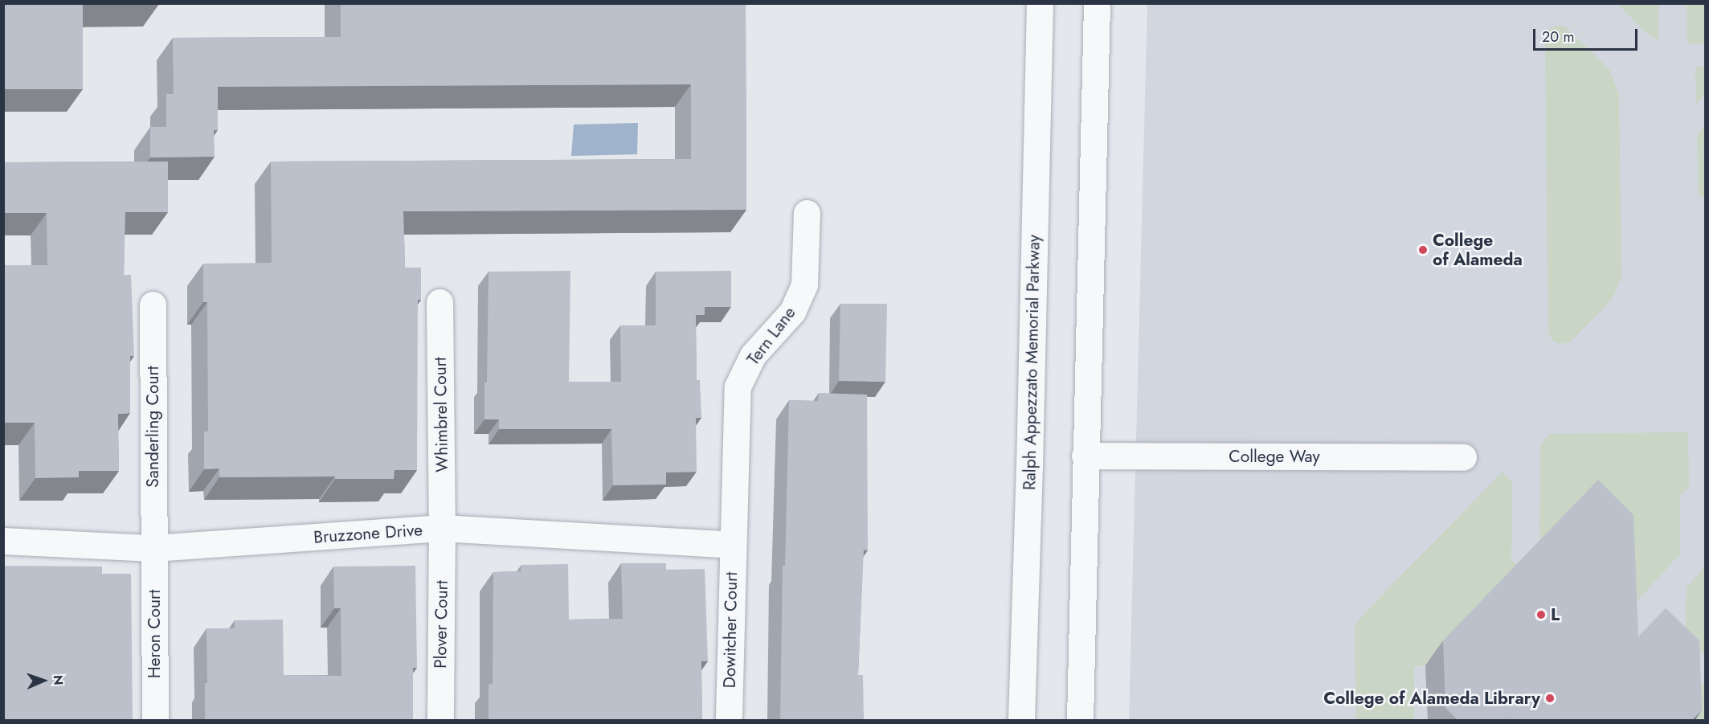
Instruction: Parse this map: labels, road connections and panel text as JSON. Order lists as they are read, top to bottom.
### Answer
{
  "streets": {
    "street": [
      "Tern Lane",
      "Ralph Appezzato Memorial Parkway",
      "Whimbrel Court",
      "Sanderling Court",
      "College Way",
      "Bruzzone Drive",
      "Plover Court",
      "Dowitcher Court",
      "Heron Court"
    ]
  },
  "crossings": [
    ["Tern Lane", "Bruzzone Drive"],
    ["Tern Lane", "Dowitcher Court"],
    ["Whimbrel Court", "Bruzzone Drive"],
    ["Whimbrel Court", "Plover Court"],
    ["Sanderling Court", "Bruzzone Drive"],
    ["Sanderling Court", "Heron Court"],
    ["Bruzzone Drive", "Plover Court"],
    ["Bruzzone Drive", "Dowitcher Court"],
    ["Bruzzone Drive", "Heron Court"]
  ],
  "places": ["College of Alameda", "L", "College of Alameda Library"],
  "scale_bar": "20 m",
  "north": "right"
}
